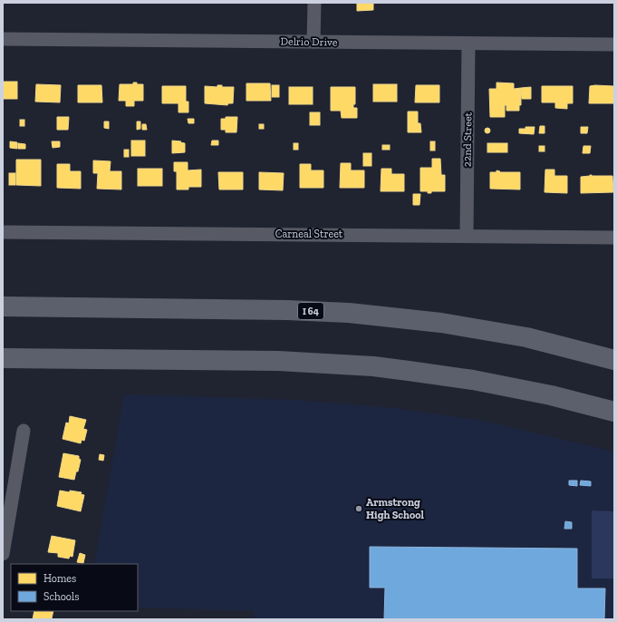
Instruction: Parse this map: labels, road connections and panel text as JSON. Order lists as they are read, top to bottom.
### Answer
{
  "streets": {
    "highway": ["I 64"],
    "street": ["Delrio Drive", "22nd Street", "Carneal Street"]
  },
  "crossings": [
    ["Delrio Drive", "22nd Street"],
    ["22nd Street", "Carneal Street"]
  ],
  "places": ["Armstrong High School"],
  "legend": ["Homes", "Schools"]
}
